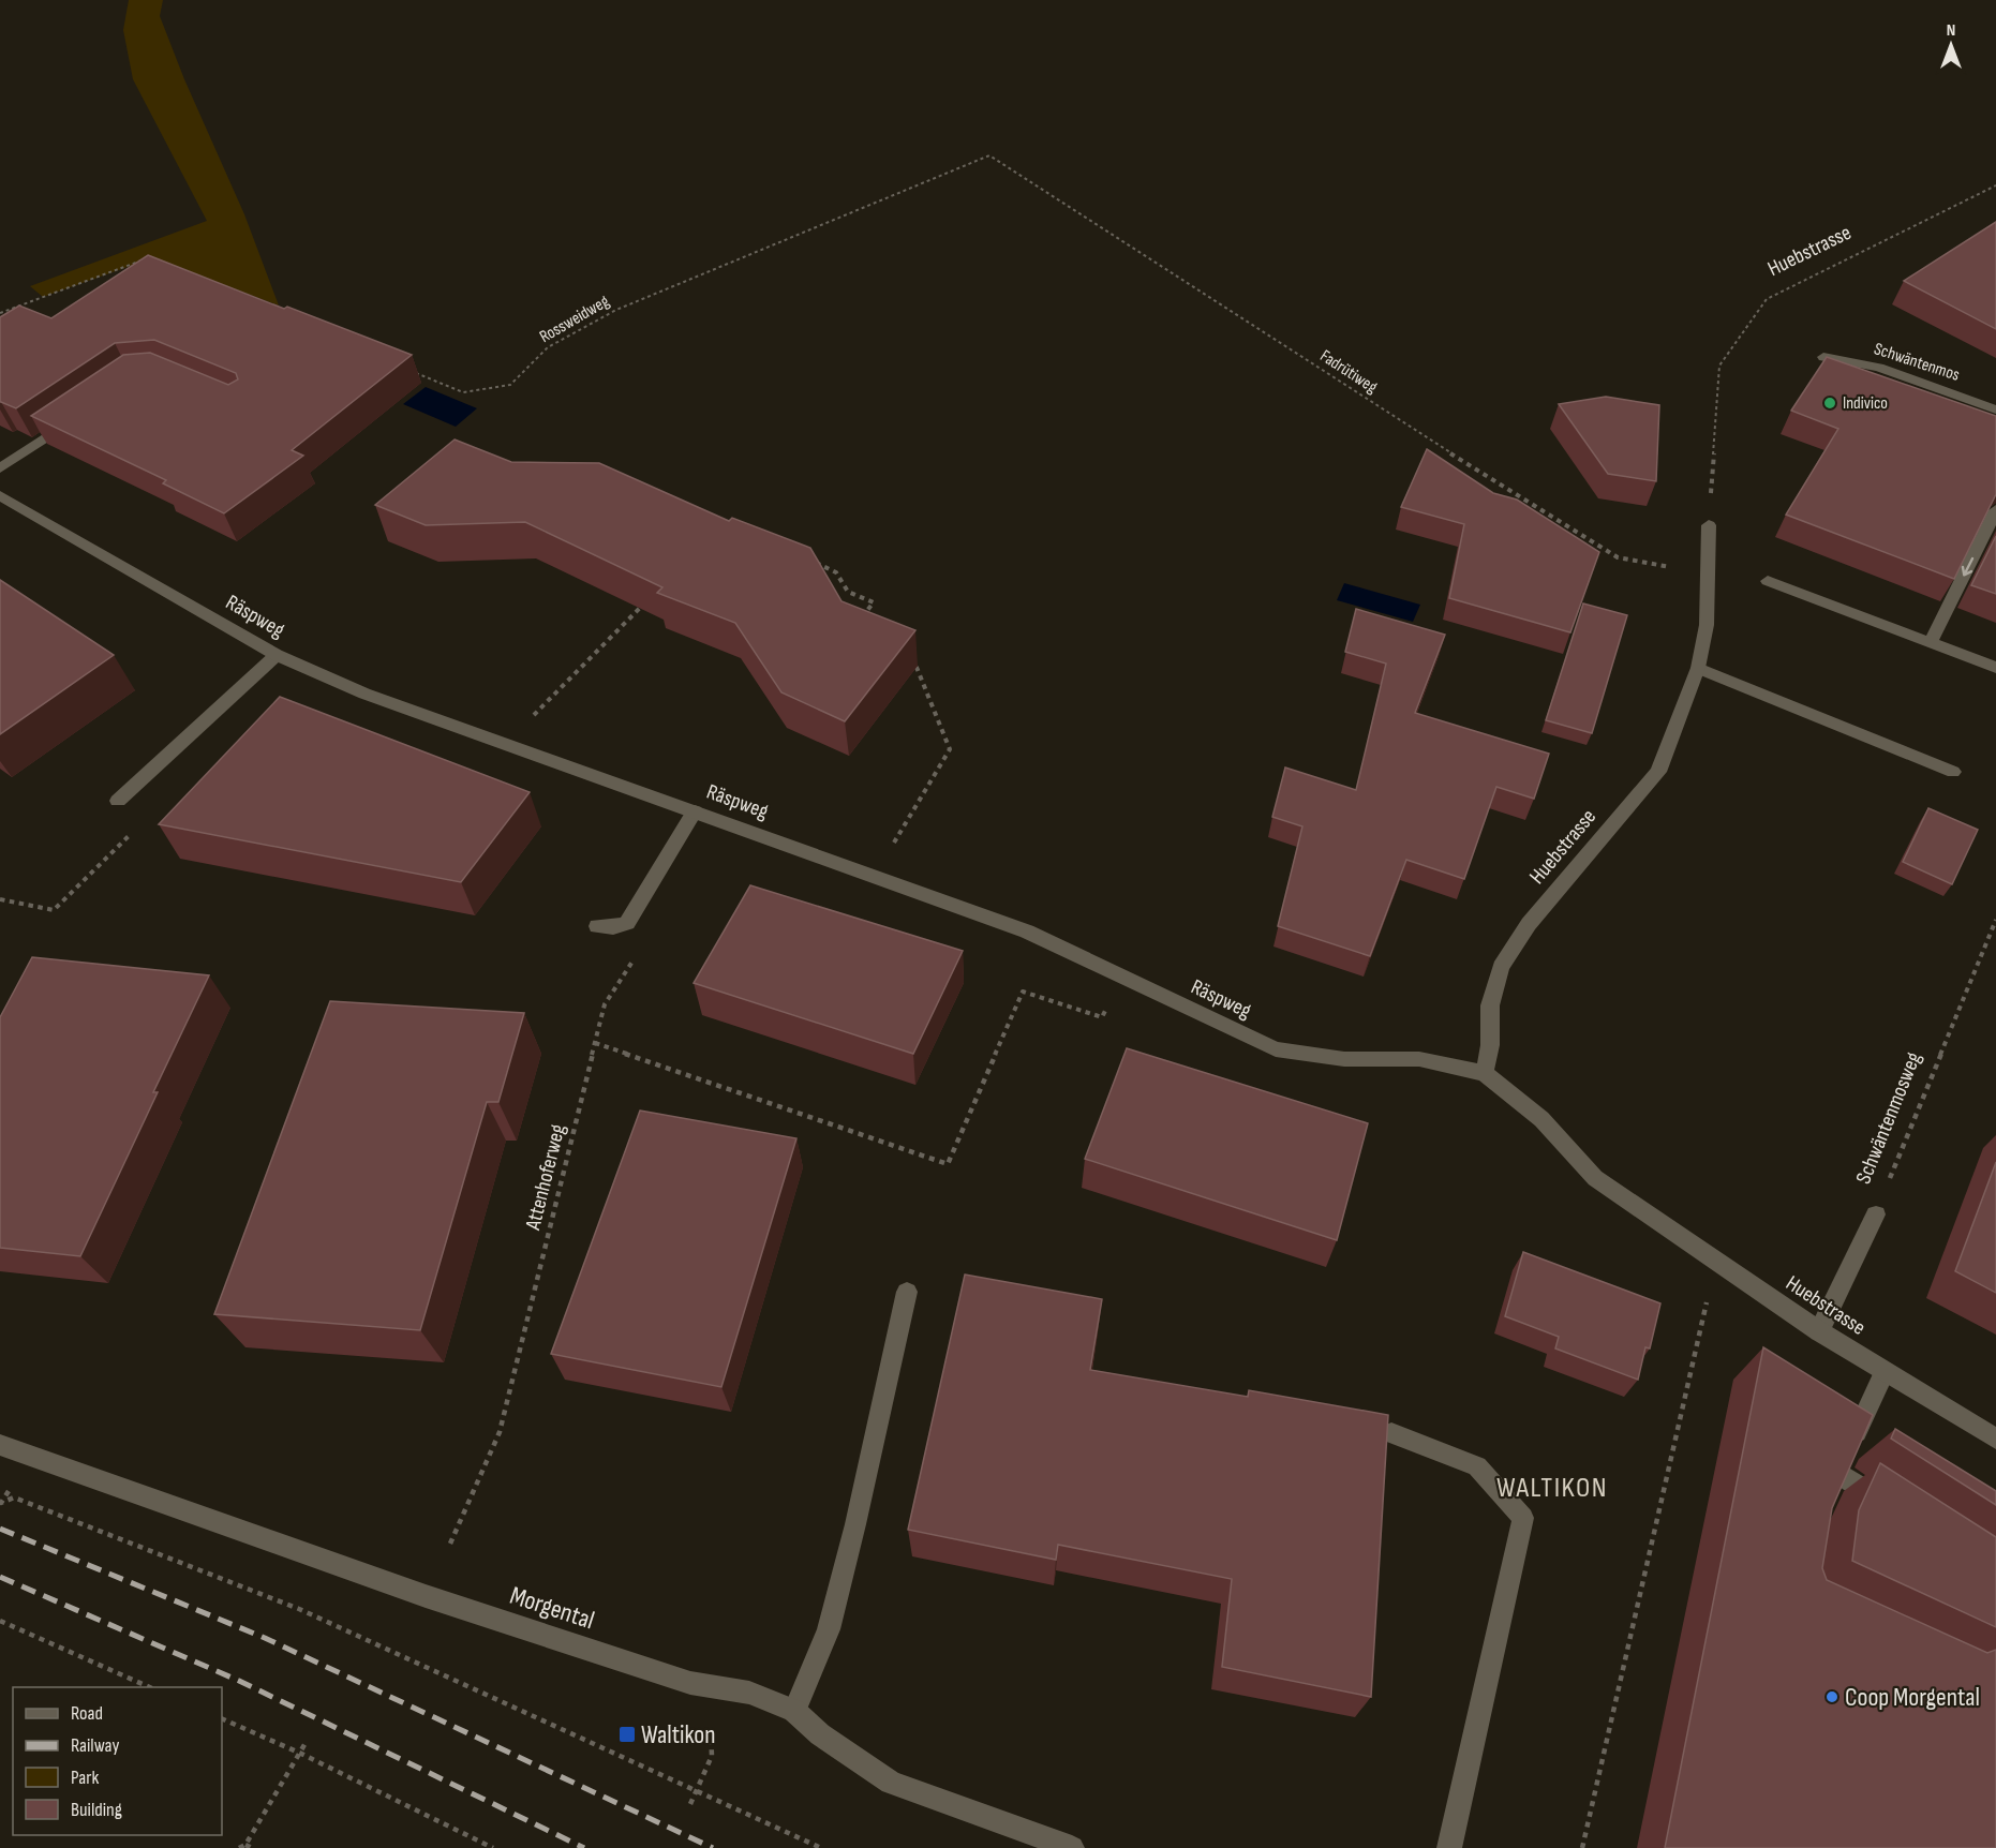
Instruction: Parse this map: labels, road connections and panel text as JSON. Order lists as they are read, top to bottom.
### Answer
{
  "streets": {
    "street": [
      "Huebstrasse",
      "Schwäntenmos",
      "Räspweg",
      "Schwäntenmosweg",
      "Morgental"
    ],
    "path": ["Rossweidweg", "Fadrütiweg", "Attenhoferweg"]
  },
  "crossings": [
    ["Huebstrasse", "Fadrütiweg"],
    ["Huebstrasse", "Räspweg"],
    ["Huebstrasse", "Schwäntenmosweg"],
    ["Rossweidweg", "Fadrütiweg"]
  ],
  "districts": ["WALTIKON"],
  "places": {
    "other": ["Indivico", "Coop Morgental"],
    "transit": ["Waltikon"]
  },
  "legend": [
    "Road",
    "Railway",
    "Park",
    "Building"
  ],
  "north": "top"
}
